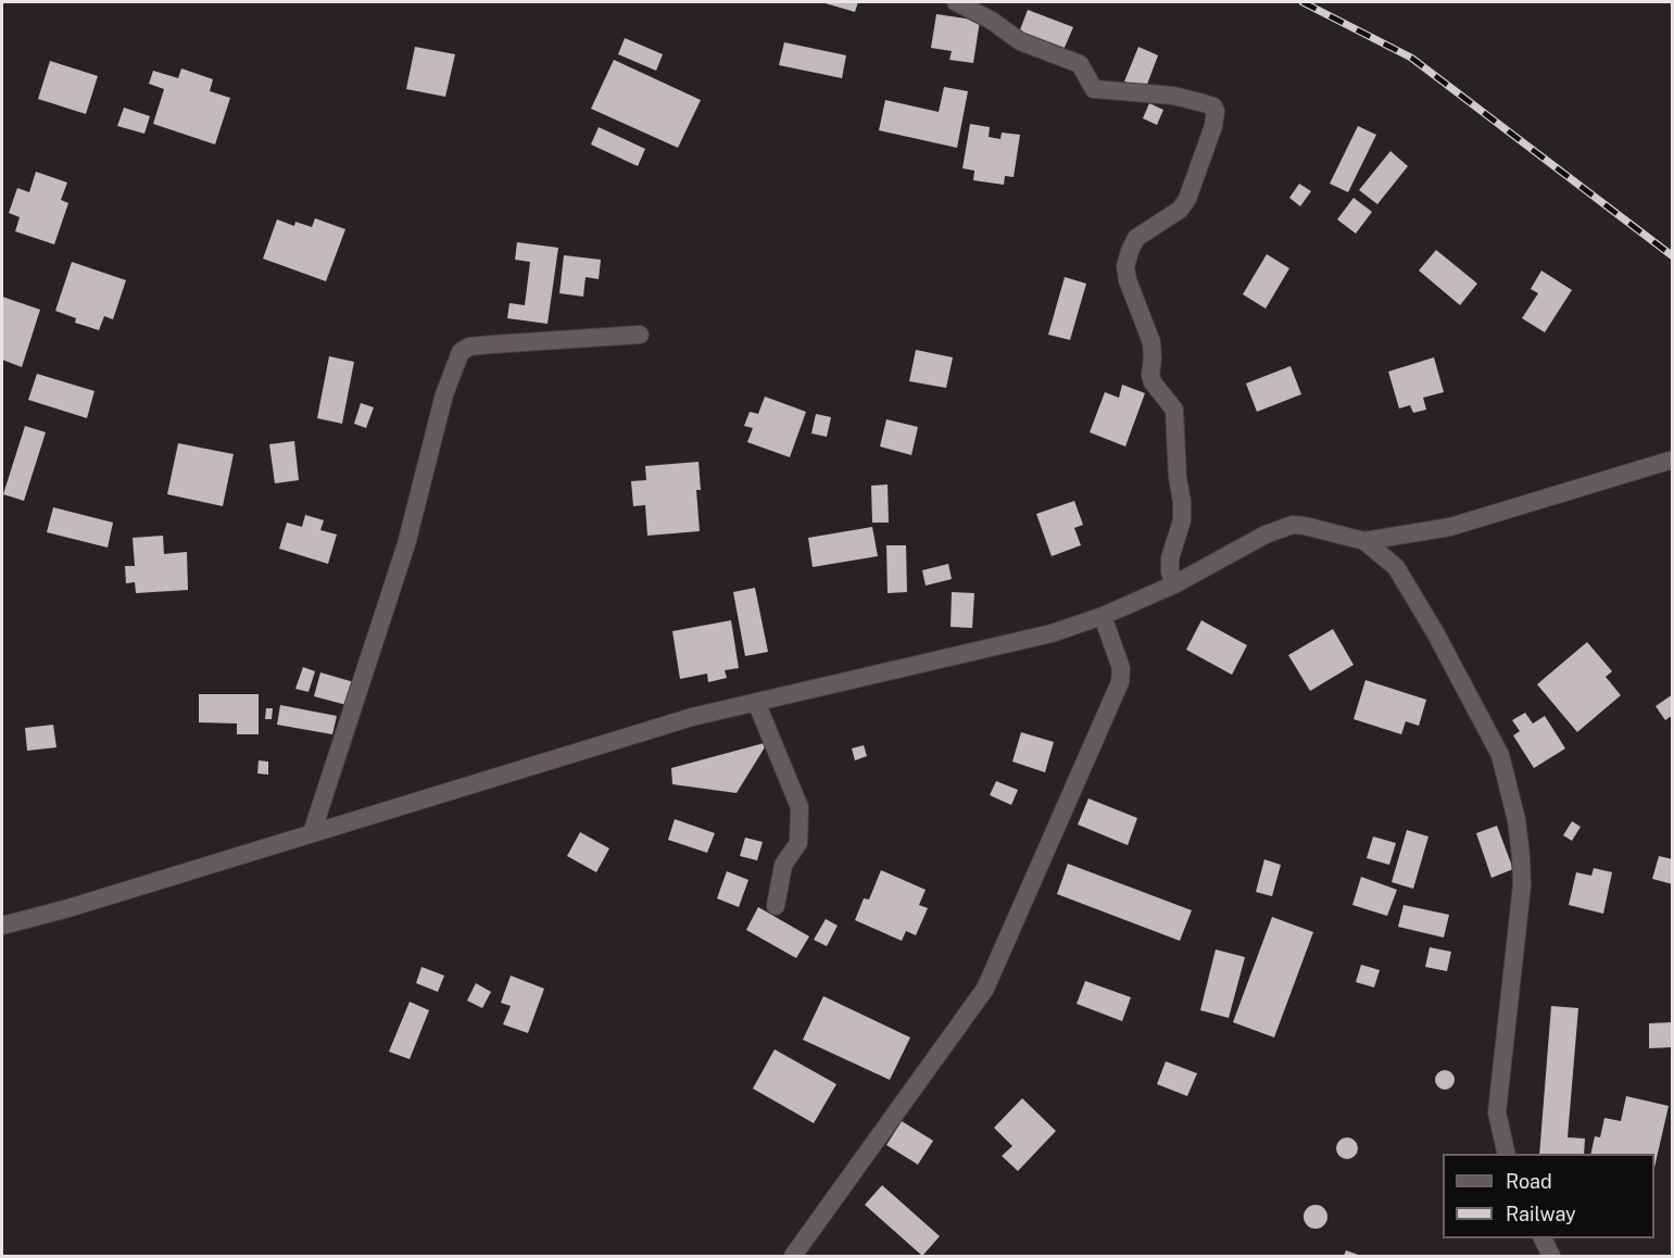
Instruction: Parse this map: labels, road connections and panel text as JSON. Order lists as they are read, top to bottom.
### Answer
{
  "legend": ["Road", "Railway"]
}
